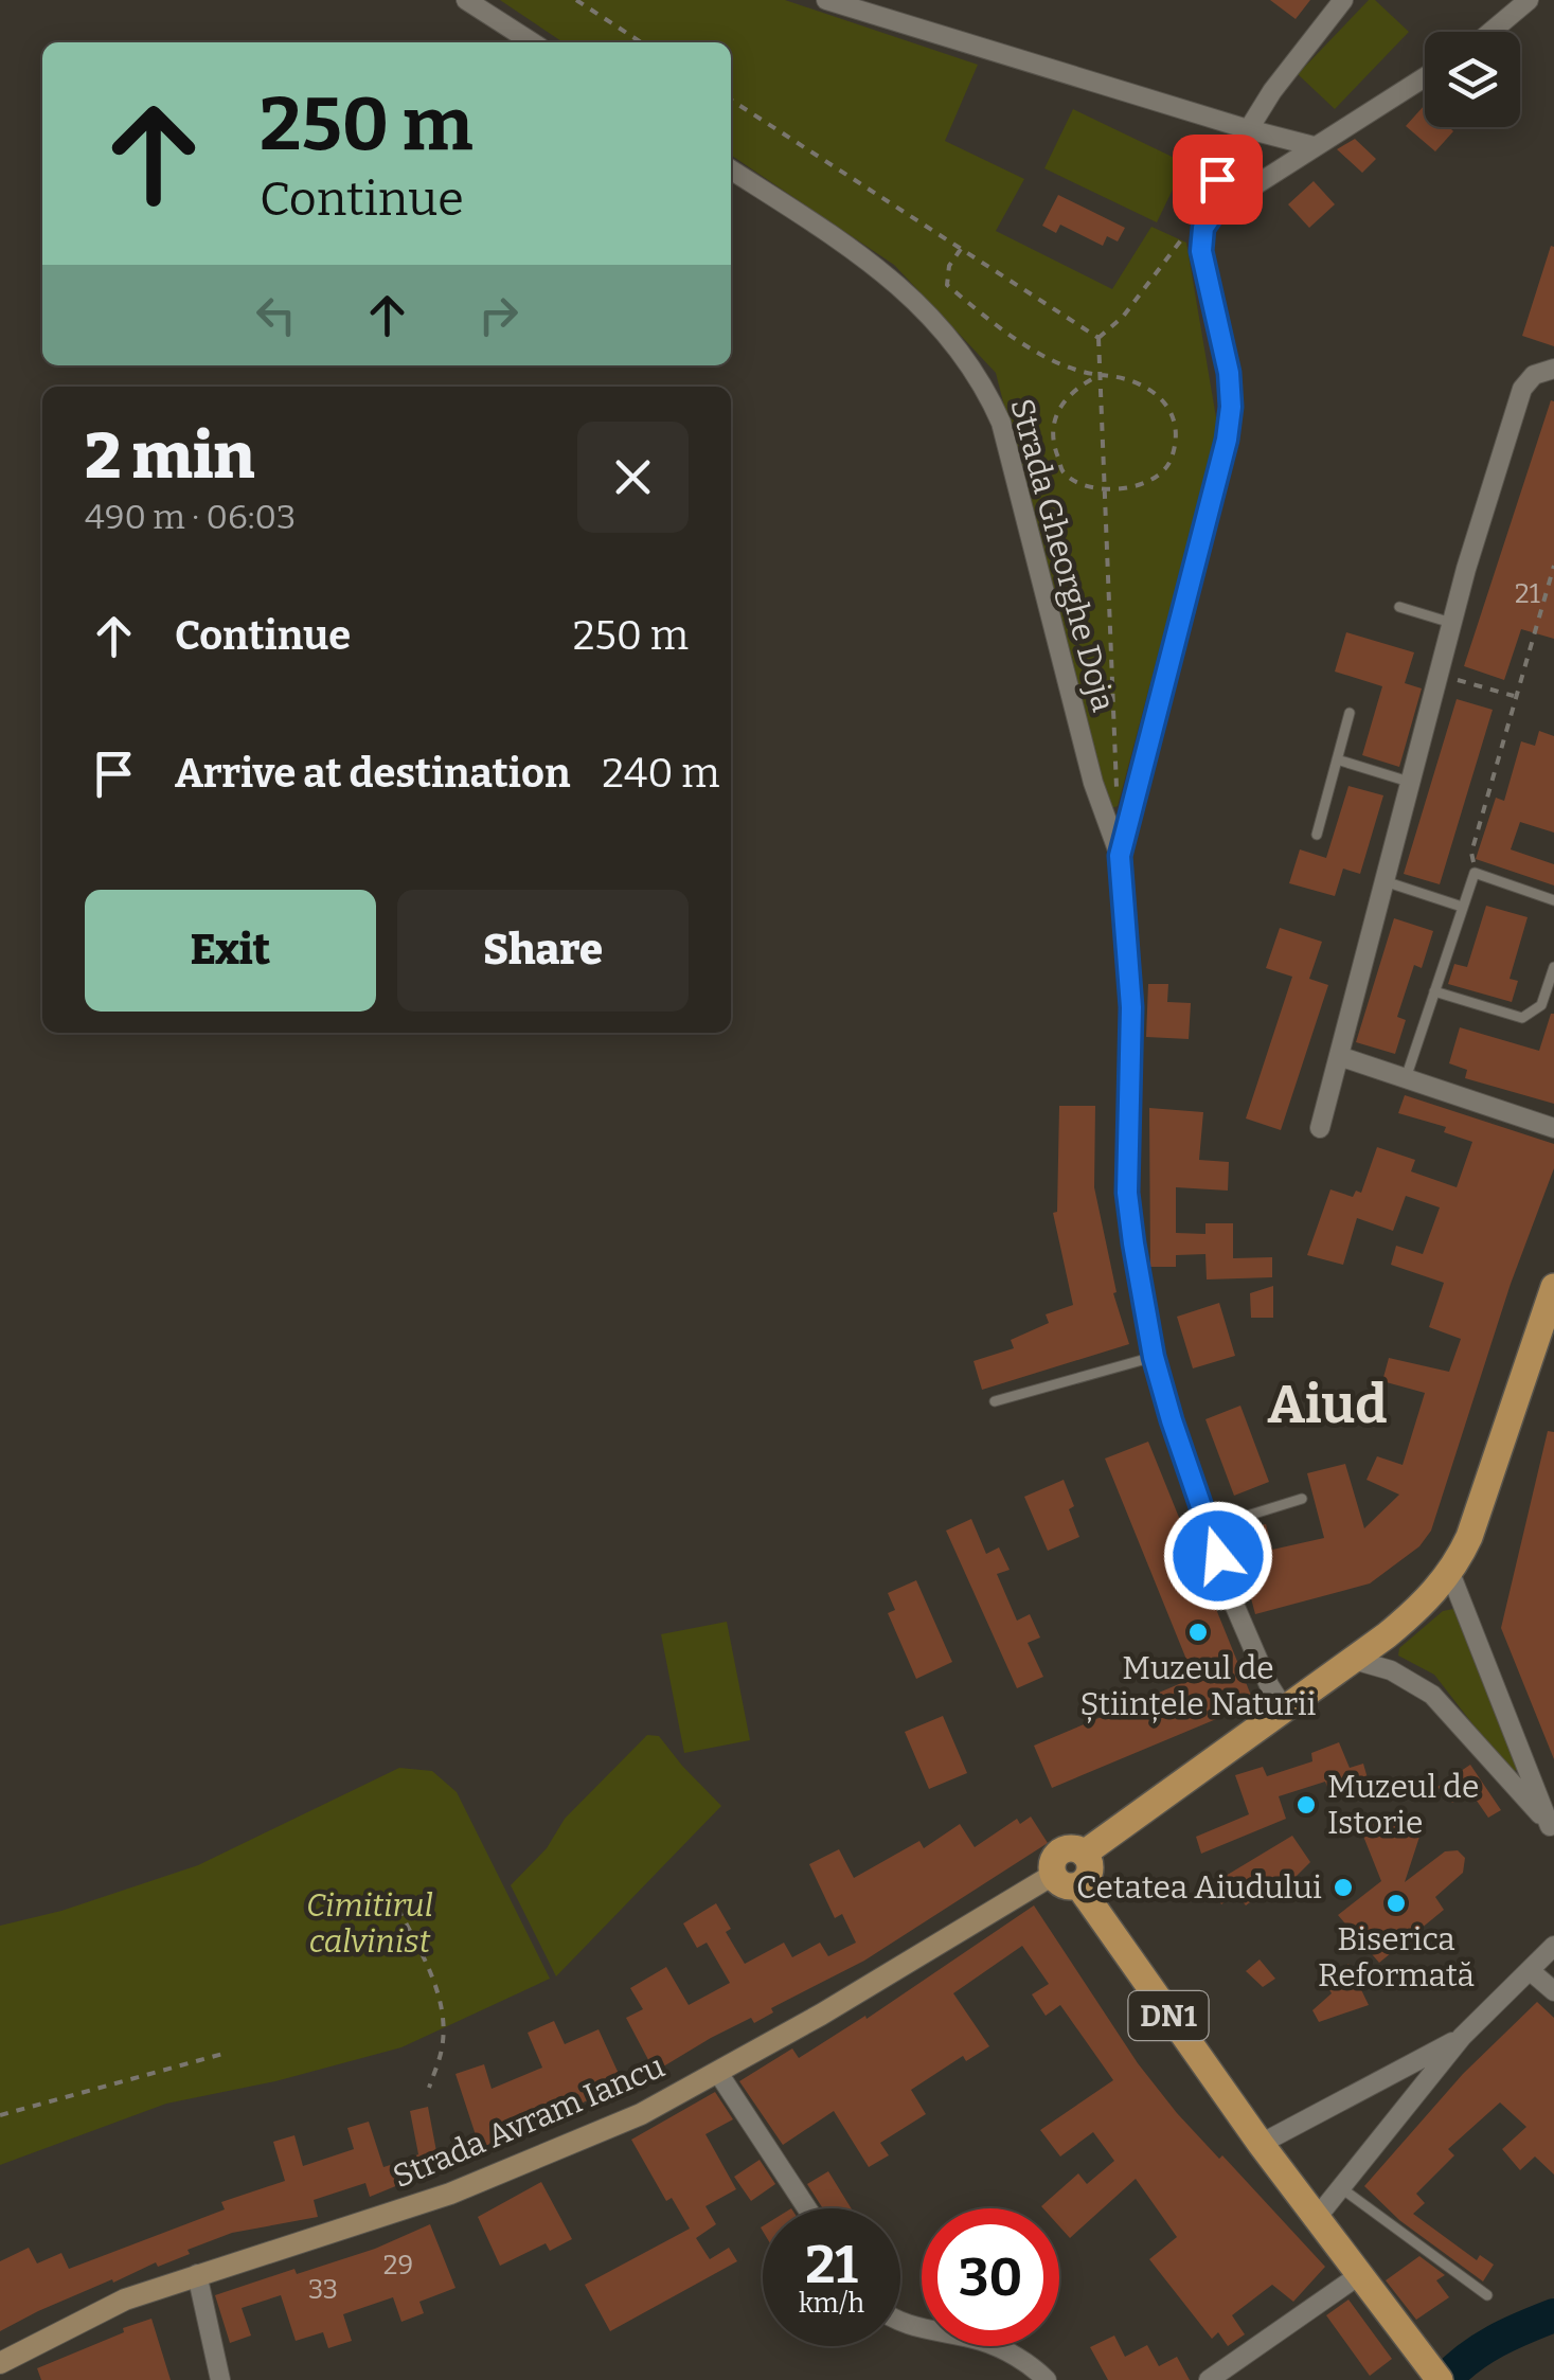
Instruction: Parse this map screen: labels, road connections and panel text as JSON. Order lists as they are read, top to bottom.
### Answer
{
  "streets": {
    "main road": ["DN1", "Strada Avram Iancu"],
    "street": ["Strada Gheorghe Doja"]
  },
  "crossings": [
    ["DN1", "Strada Avram Iancu"]
  ],
  "districts": ["Aiud"],
  "parks": ["Cimitirul calvinist"],
  "places": [
    "Muzeul de Științele Naturii",
    "Muzeul de Istorie",
    "Cetatea Aiudului",
    "Biserica Reformată"
  ],
  "house_numbers": ["21", "29", "33"],
  "page": {
    "turn": ["250 m", "Continue"],
    "heading": ["2 min", "490 m · 06:03"],
    "list": [
      {
        "name": "Continue",
        "value": "250 m"
      },
      {
        "name": "Arrive at destination",
        "value": "240 m"
      }
    ],
    "buttons": ["Exit", "Share"],
    "speed": "21 km/h",
    "limit": "30"
  }
}
